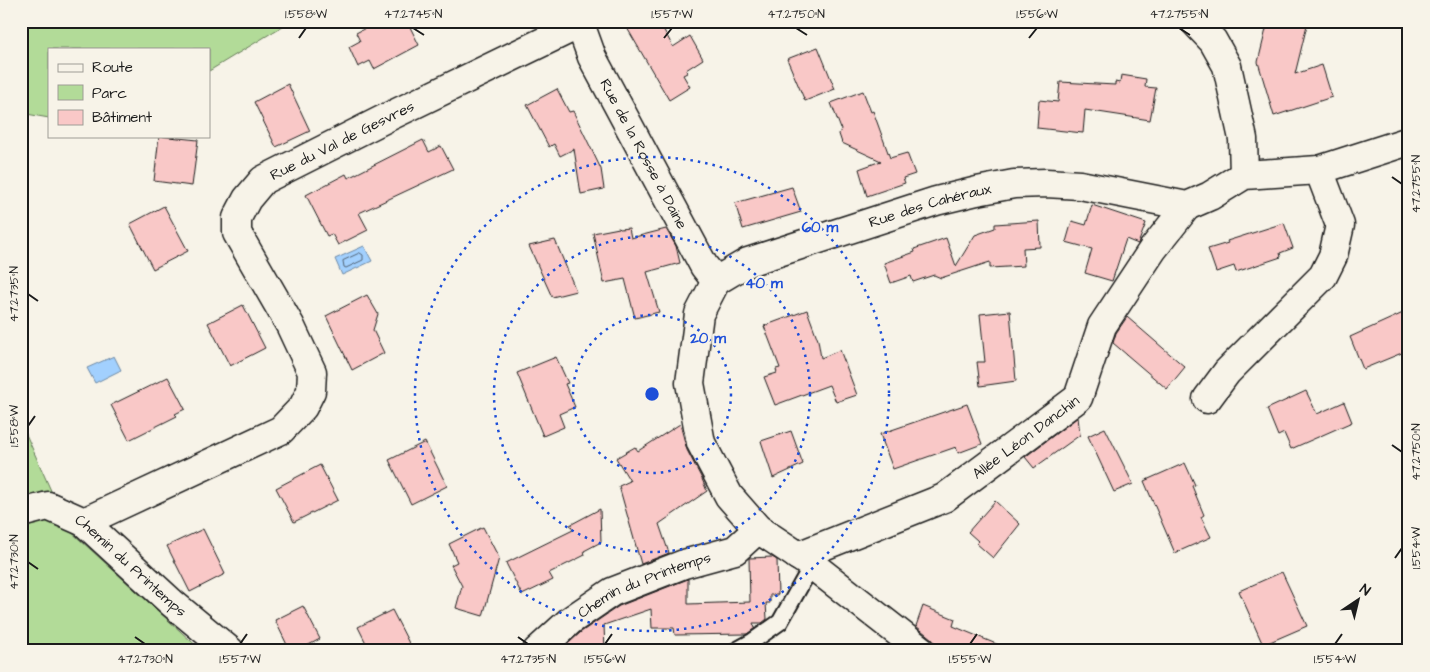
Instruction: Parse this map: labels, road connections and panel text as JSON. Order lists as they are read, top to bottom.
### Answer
{
  "streets": {
    "street": [
      "Rue du Val de Gesvres",
      "Rue de la Rosse à Daine",
      "Rue des Cahéraux",
      "Allée Léon Danchin",
      "Chemin du Printemps"
    ]
  },
  "crossings": [
    ["Rue du Val de Gesvres", "Rue de la Rosse à Daine"],
    ["Rue du Val de Gesvres", "Chemin du Printemps"],
    ["Rue de la Rosse à Daine", "Rue des Cahéraux"],
    ["Rue des Cahéraux", "Allée Léon Danchin"]
  ],
  "legend": ["Route", "Parc", "Bâtiment"],
  "north": "top right",
  "coordinates": [
    "1.558°W",
    "47.2745°N",
    "1.557°W",
    "47.2750°N",
    "1.556°W",
    "47.2755°N",
    "47.2735°N",
    "1.554°W",
    "47.2730°N",
    "1.555°W"
  ],
  "rings": ["60 m", "40 m", "20 m"]
}
